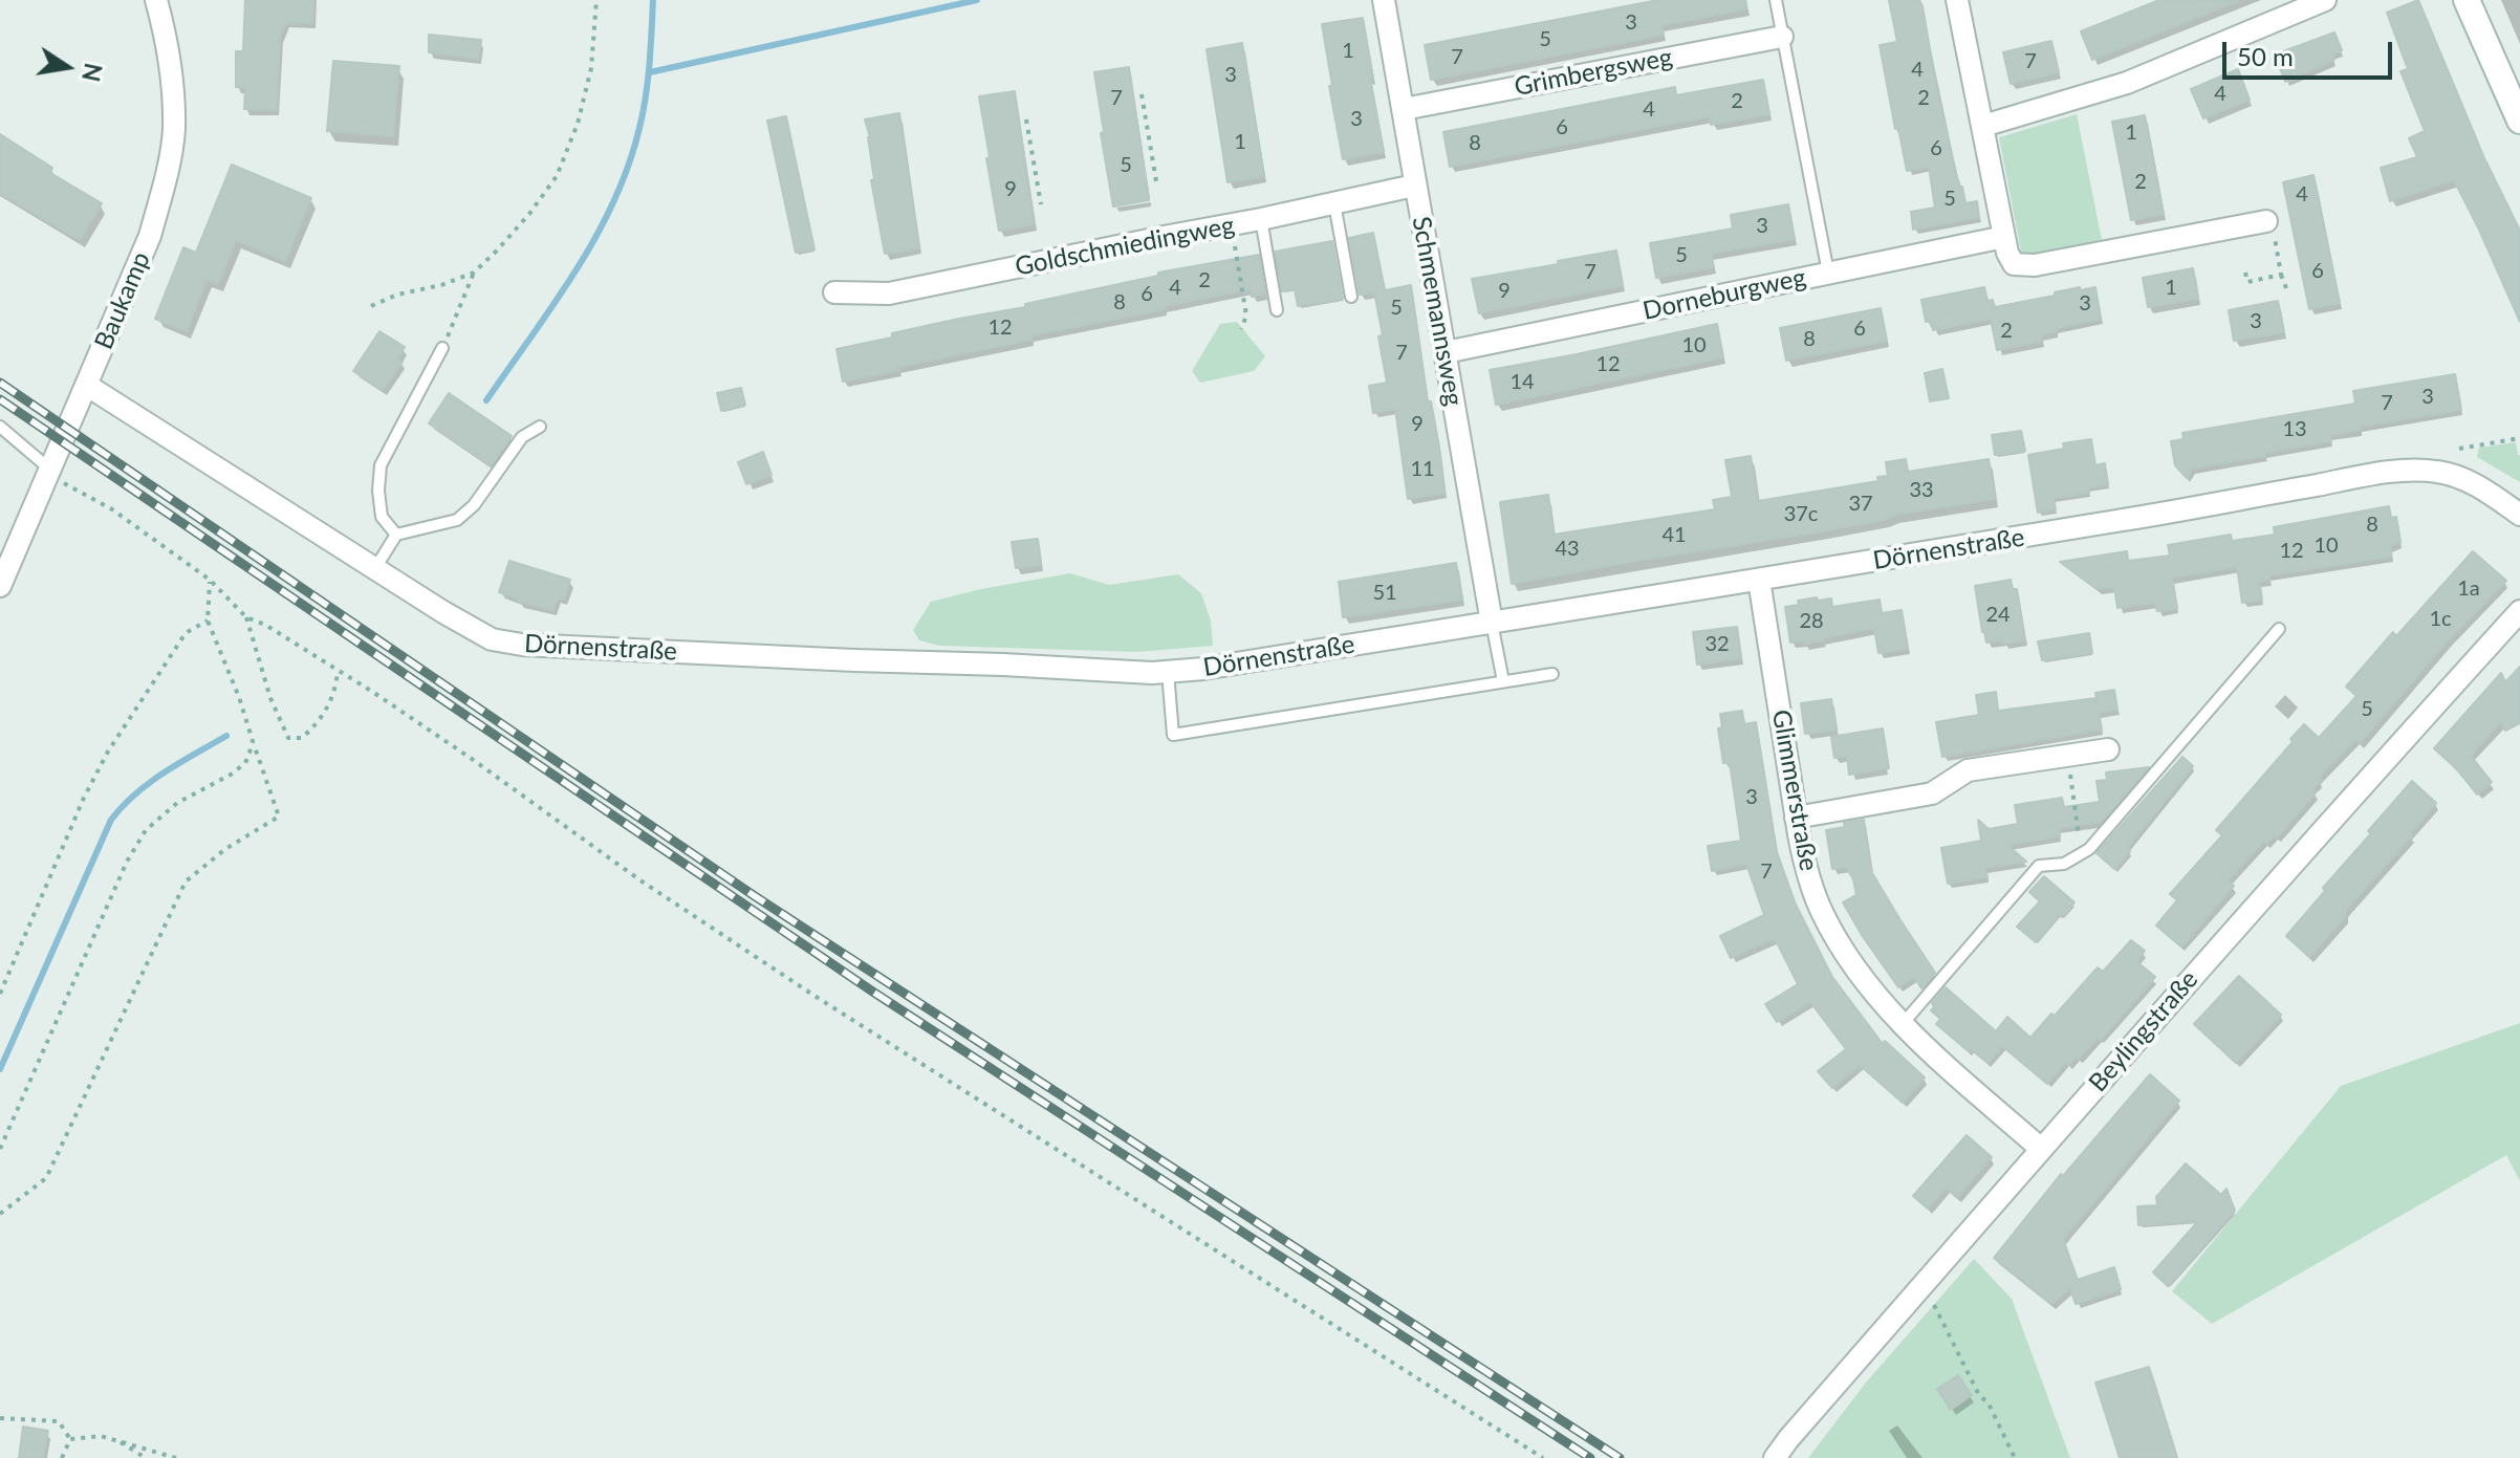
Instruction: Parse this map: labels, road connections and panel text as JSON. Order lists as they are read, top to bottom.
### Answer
{
  "streets": {
    "street": [
      "Grimbergsweg",
      "Goldschmiedingweg",
      "Dorneburgweg",
      "Baukamp",
      "Schmemannsweg",
      "Dörnenstraße",
      "Glimmerstraße",
      "Beylingstraße"
    ]
  },
  "crossings": [
    ["Grimbergsweg", "Schmemannsweg"],
    ["Goldschmiedingweg", "Schmemannsweg"],
    ["Dorneburgweg", "Schmemannsweg"],
    ["Baukamp", "Dörnenstraße"],
    ["Schmemannsweg", "Dörnenstraße"],
    ["Dörnenstraße", "Glimmerstraße"],
    ["Glimmerstraße", "Beylingstraße"]
  ],
  "house_numbers": [
    "3",
    "5",
    "1",
    "7",
    "7",
    "4",
    "3",
    "4",
    "7",
    "2",
    "2",
    "4",
    "3",
    "6",
    "1",
    "1",
    "8",
    "6",
    "5",
    "2",
    "9",
    "4",
    "5",
    "3",
    "5",
    "6",
    "7",
    "2",
    "4",
    "1",
    "9",
    "6",
    "8",
    "3",
    "5",
    "3",
    "12",
    "6",
    "2",
    "8",
    "10",
    "7",
    "12",
    "14",
    "3",
    "7",
    "9",
    "13",
    "11",
    "33",
    "37",
    "37c",
    "8",
    "41",
    "10",
    "43",
    "12",
    "1a",
    "51",
    "24",
    "1c",
    "28",
    "32",
    "5",
    "3",
    "7"
  ],
  "scale_bar": "50 m",
  "north": "right"
}
